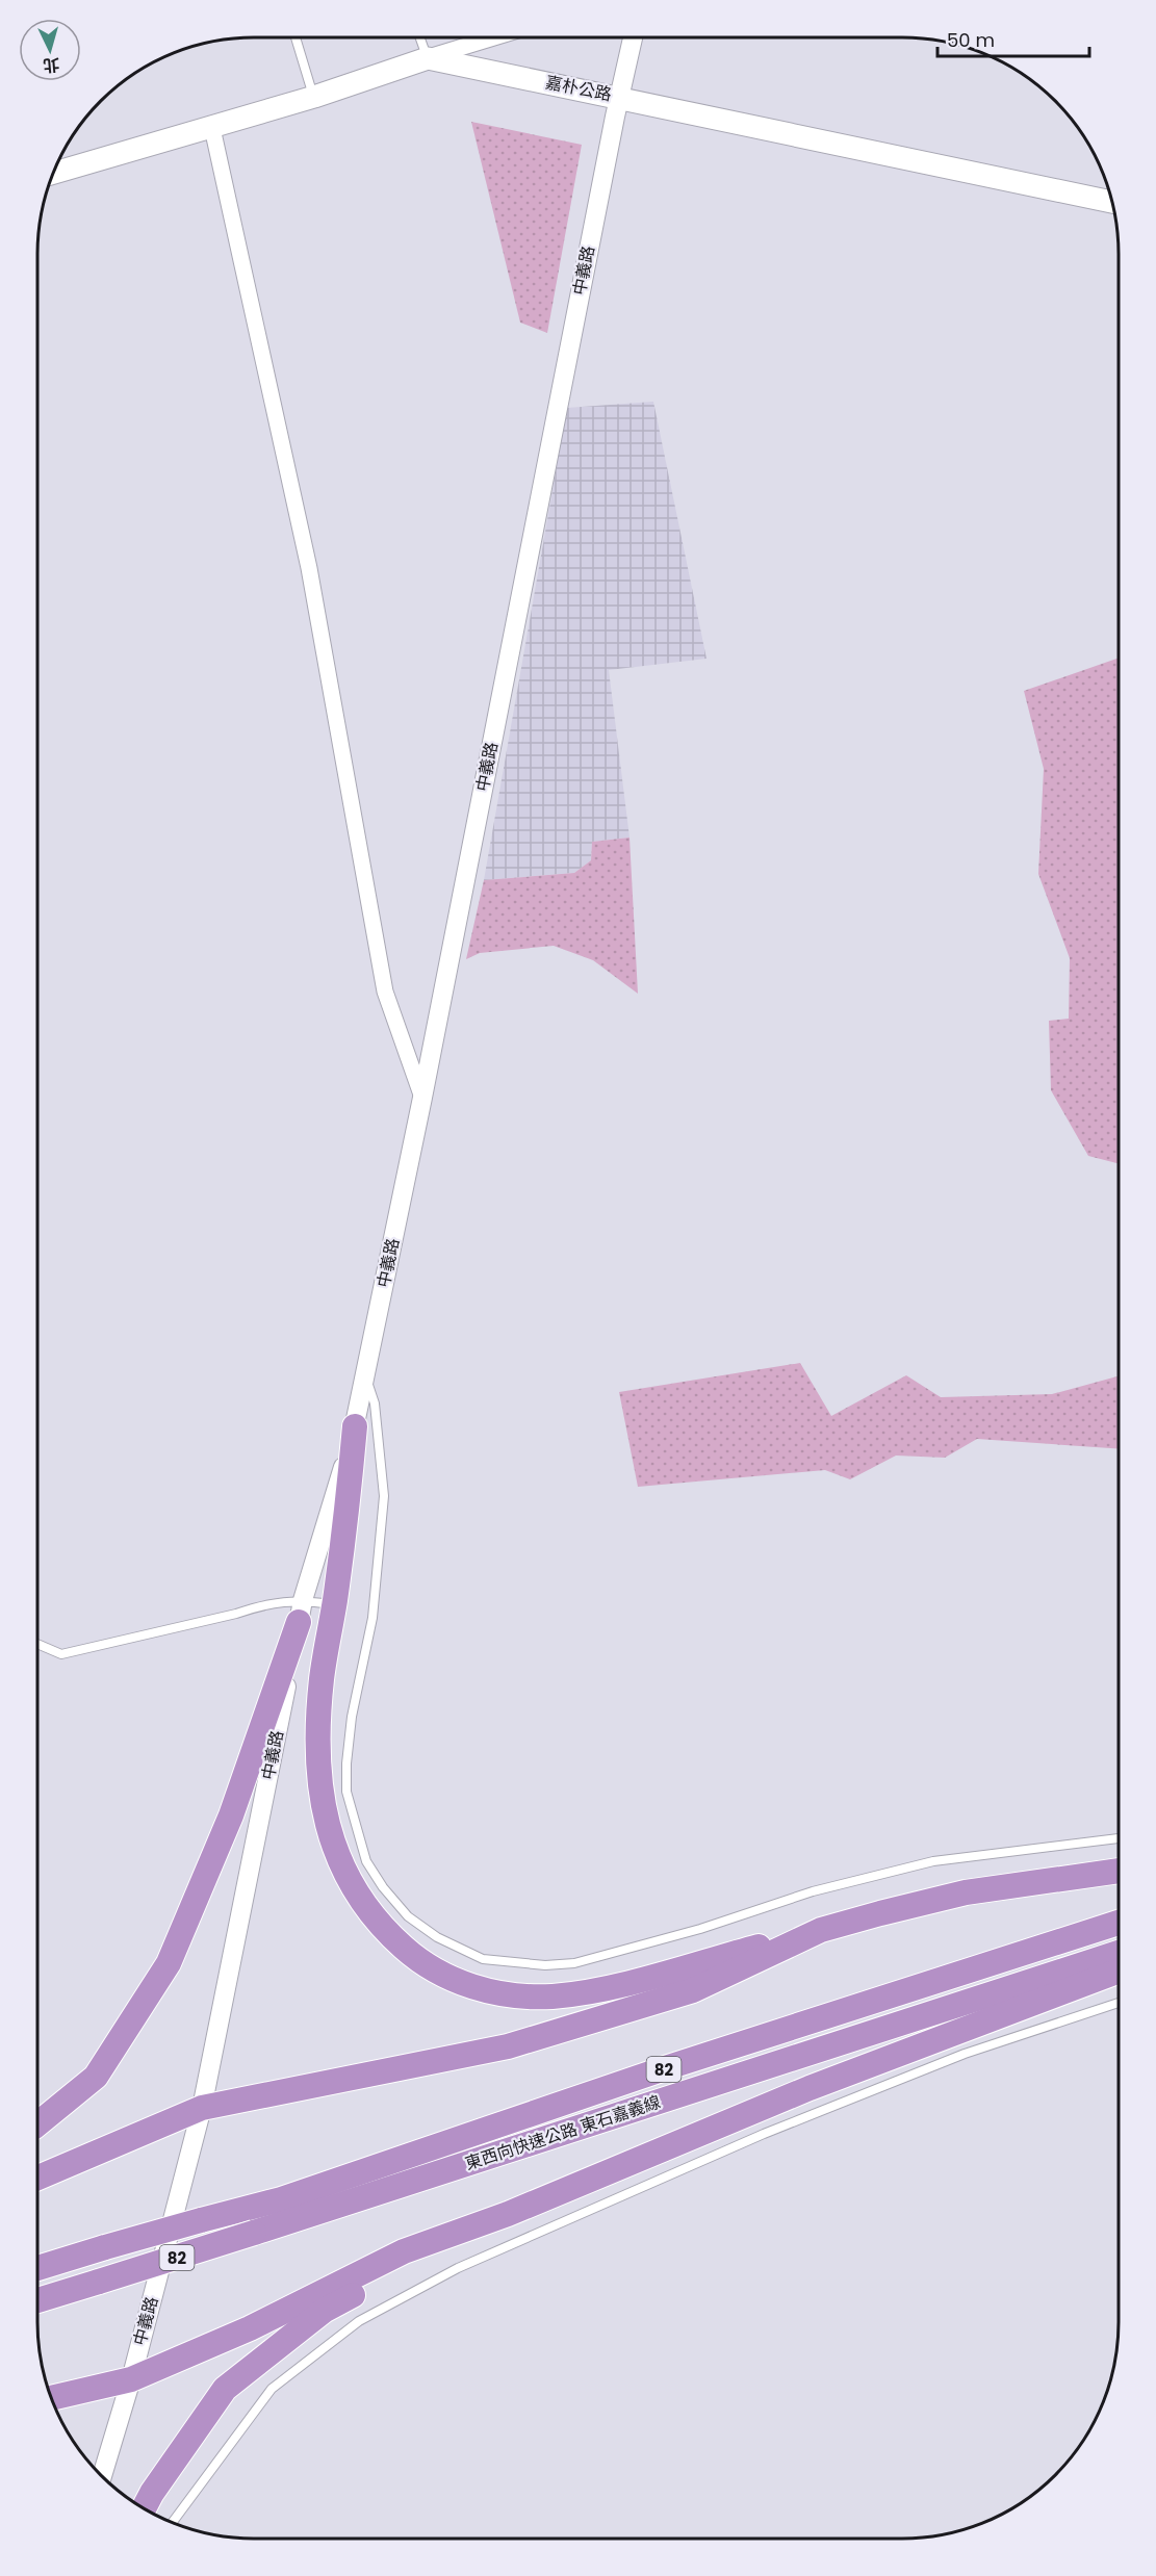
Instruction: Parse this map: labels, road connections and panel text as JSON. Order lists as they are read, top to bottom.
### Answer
{
  "streets": {
    "highway": ["82", "東西向快速公路 東石嘉義線"],
    "main road": ["嘉朴公路"],
    "street": ["中義路"]
  },
  "crossings": [
    ["嘉朴公路", "中義路"]
  ],
  "scale_bar": "50 m",
  "north": "bottom"
}
